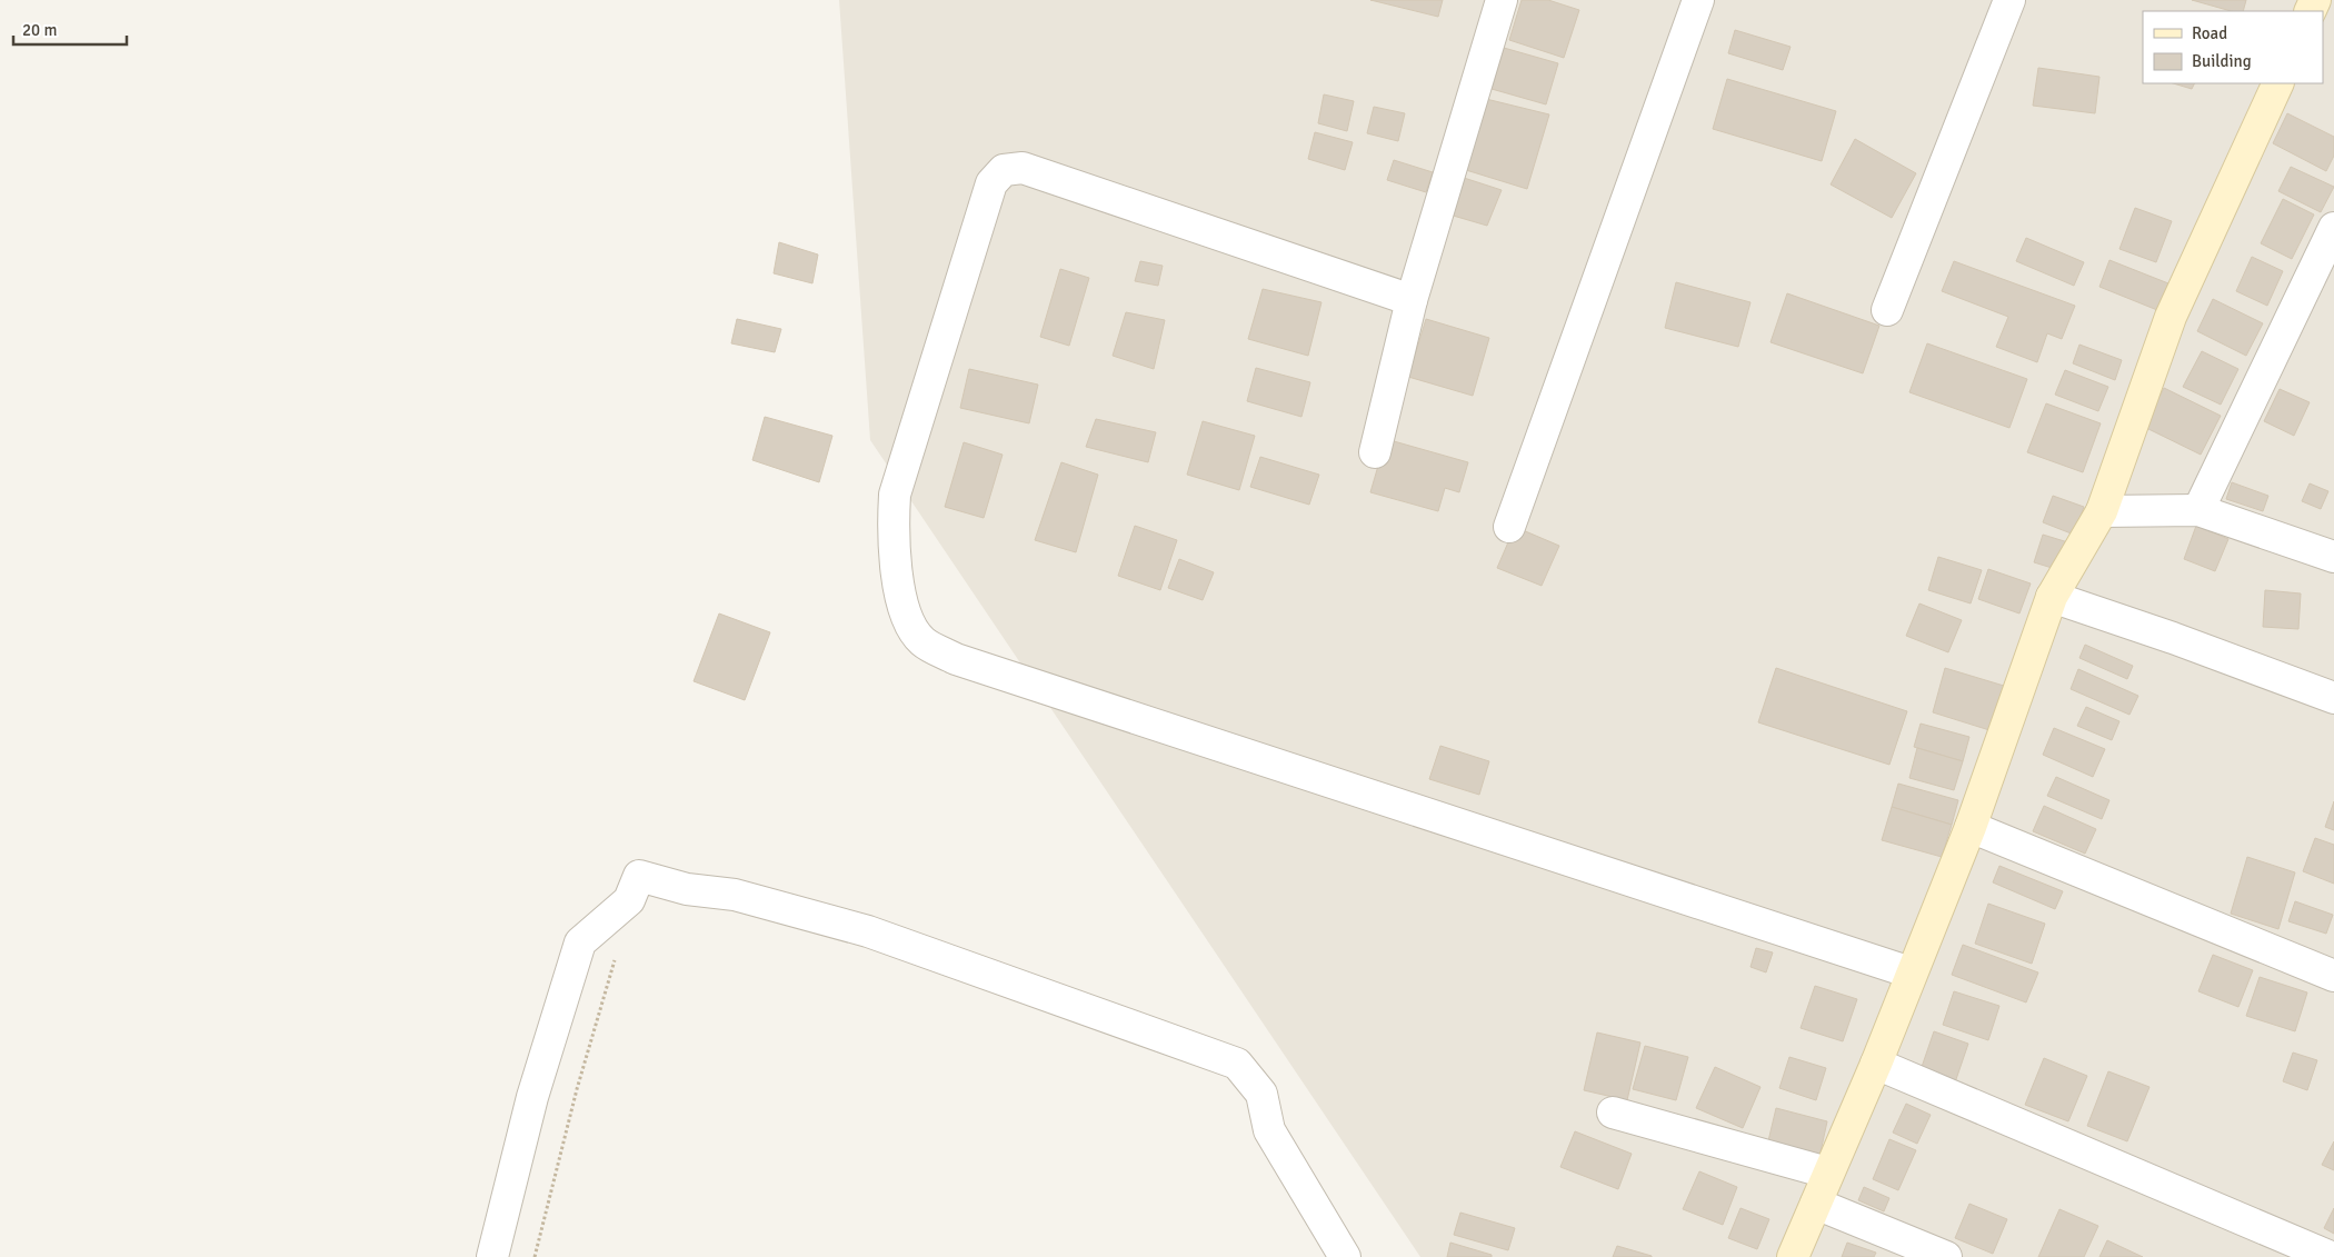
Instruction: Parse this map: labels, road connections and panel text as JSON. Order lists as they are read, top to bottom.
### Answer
{
  "legend": ["Road", "Building"],
  "scale_bar": "20 m"
}
